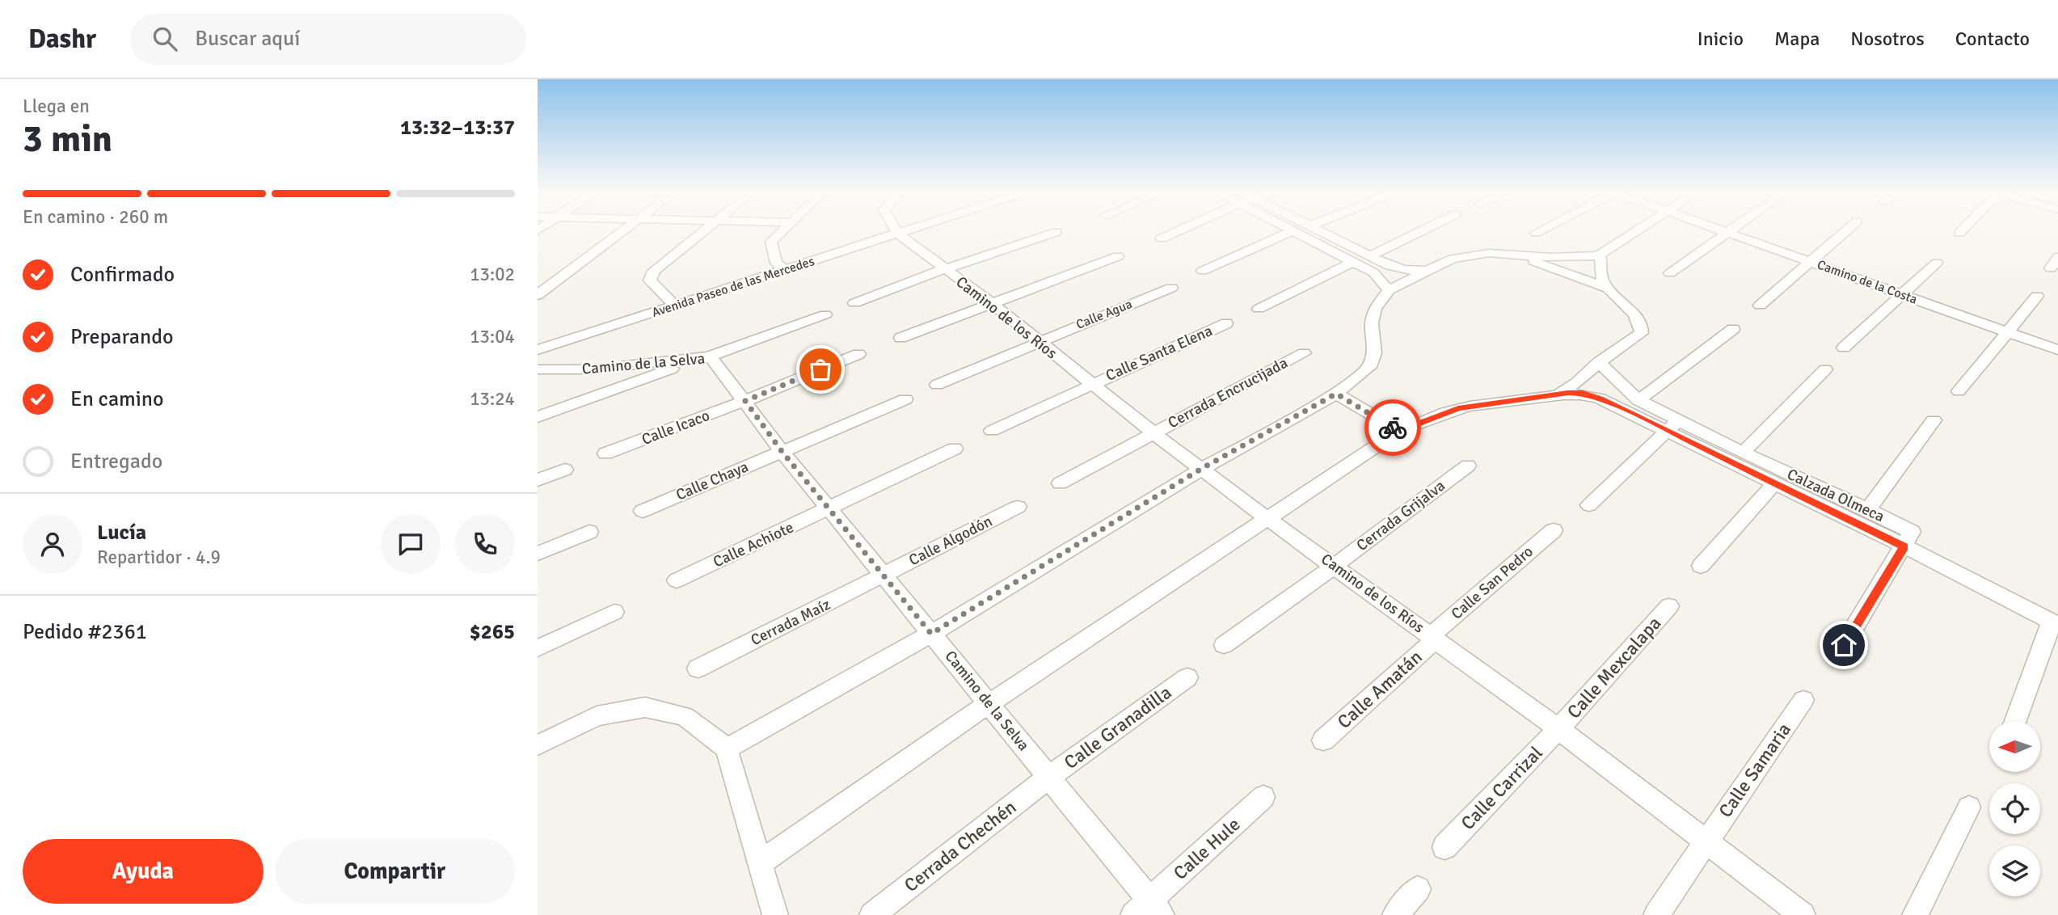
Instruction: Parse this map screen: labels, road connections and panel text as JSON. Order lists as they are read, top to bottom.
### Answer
{
  "streets": {
    "street": [
      "Camino de la Costa",
      "Avenida Paseo de las Mercedes",
      "Calle Agua",
      "Camino de los Ríos",
      "Calle Santa Elena",
      "Camino de la Selva",
      "Cerrada Encrucijada",
      "Calle Icaco",
      "Calle Chaya",
      "Calzada Olmeca",
      "Cerrada Grijalva",
      "Calle Algodón",
      "Calle Achiote",
      "Calle San Pedro",
      "Cerrada Maíz",
      "Calle Mexcalapa",
      "Calle Amatán",
      "Calle Granadilla",
      "Calle Samaria",
      "Calle Carrizal",
      "Cerrada Chechén",
      "Calle Hule"
    ]
  },
  "crossings": [
    ["Avenida Paseo de las Mercedes", "Camino de los Ríos"],
    ["Calle Agua", "Camino de los Ríos"],
    ["Camino de los Ríos", "Calle Santa Elena"],
    ["Camino de los Ríos", "Cerrada Encrucijada"],
    ["Camino de los Ríos", "Cerrada Grijalva"],
    ["Camino de los Ríos", "Calle San Pedro"],
    ["Camino de los Ríos", "Calle Mexcalapa"],
    ["Camino de los Ríos", "Calle Amatán"],
    ["Camino de los Ríos", "Calle Samaria"],
    ["Camino de los Ríos", "Calle Carrizal"],
    ["Camino de la Selva", "Calle Icaco"],
    ["Camino de la Selva", "Calle Chaya"],
    ["Camino de la Selva", "Calle Algodón"],
    ["Camino de la Selva", "Calle Achiote"],
    ["Camino de la Selva", "Cerrada Maíz"],
    ["Camino de la Selva", "Calle Granadilla"],
    ["Camino de la Selva", "Cerrada Chechén"],
    ["Camino de la Selva", "Calle Hule"],
    ["Calle Algodón", "Cerrada Maíz"],
    ["Calle San Pedro", "Calle Amatán"],
    ["Calle Mexcalapa", "Calle Carrizal"],
    ["Calle Granadilla", "Cerrada Chechén"]
  ],
  "north": "left",
  "page": {
    "header": "Dashr",
    "search": "Buscar aquí",
    "nav": [
      "Inicio",
      "Mapa",
      "Nosotros",
      "Contacto"
    ],
    "heading": ["3 min", "Llega en", "13:32–13:37"],
    "panel": [
      "Lucía",
      "Repartidor · 4.9",
      "Pedido #2361",
      "$265"
    ],
    "bar": "En camino · 260 m",
    "list": [
      ["Confirmado", "13:02"],
      ["Preparando", "13:04"],
      ["En camino", "13:24"],
      "Entregado"
    ],
    "buttons": ["Ayuda", "Compartir"]
  }
}
